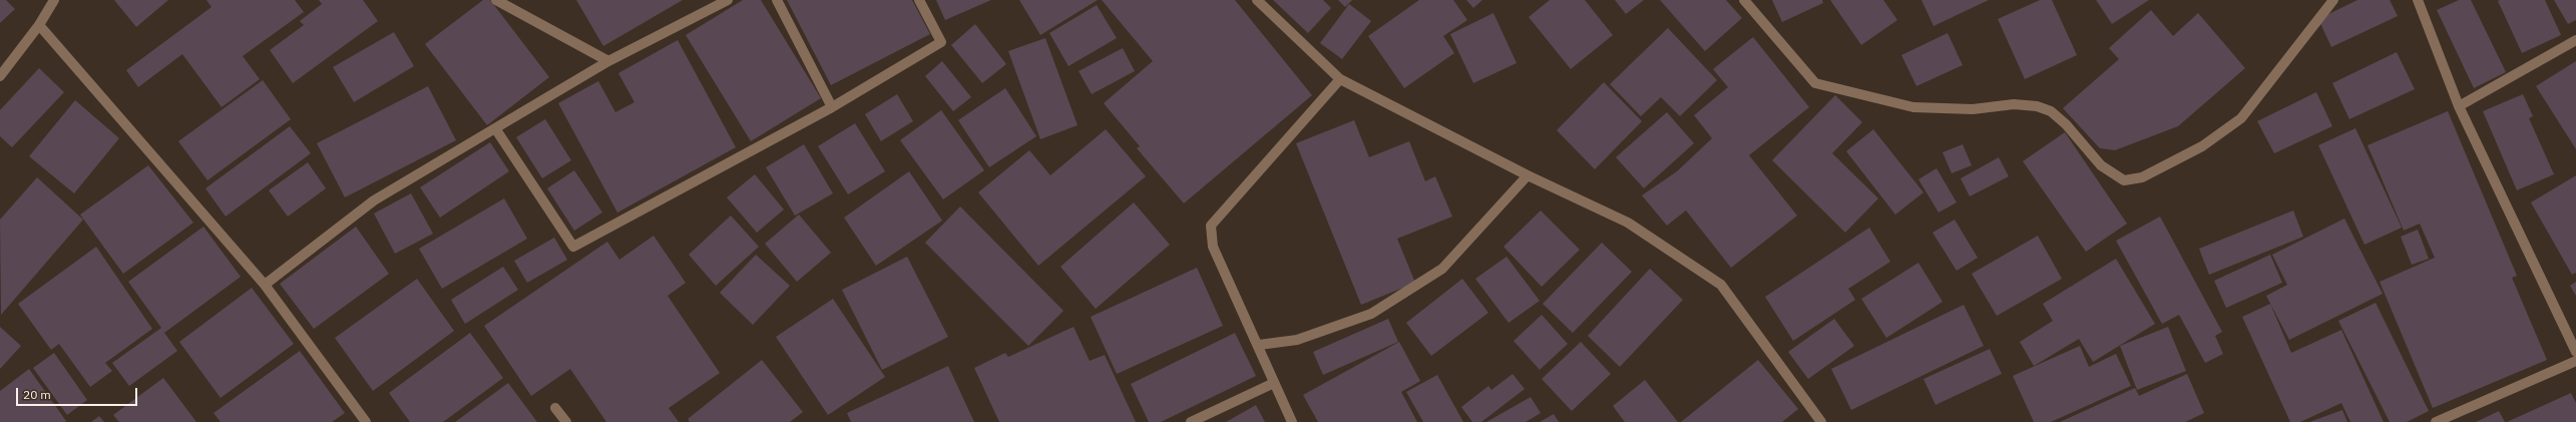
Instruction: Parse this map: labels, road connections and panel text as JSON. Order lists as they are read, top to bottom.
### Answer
{
  "scale_bar": "20 m"
}
